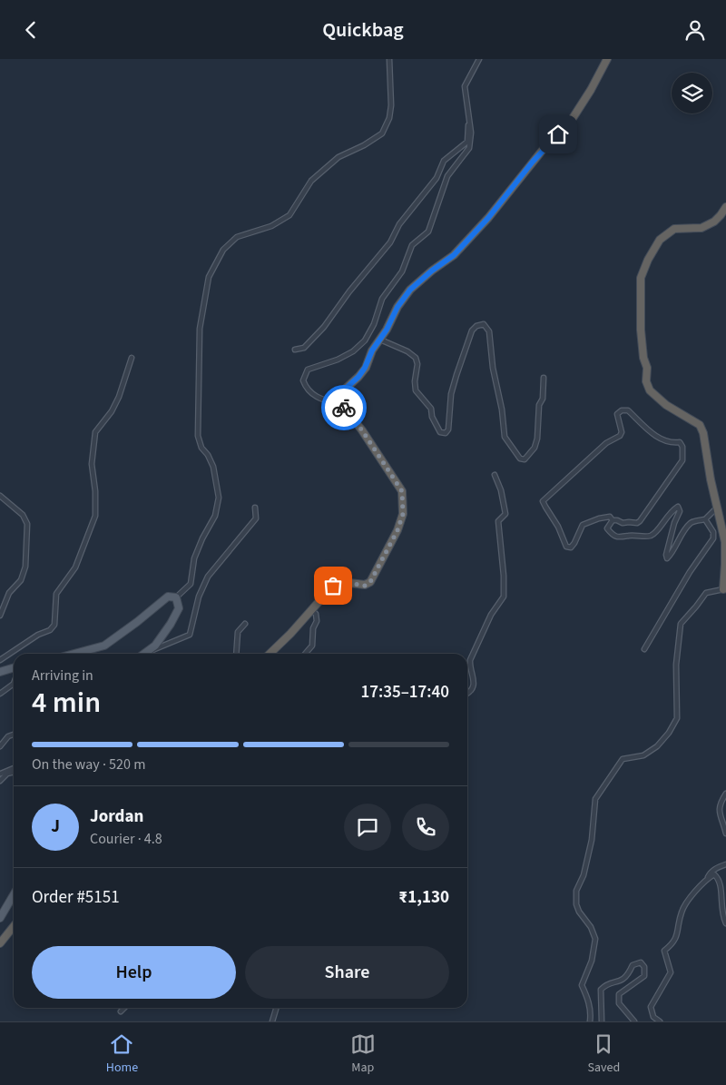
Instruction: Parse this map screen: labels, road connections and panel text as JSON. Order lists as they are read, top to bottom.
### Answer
{
  "page": {
    "header": "Quickbag",
    "heading": ["4 min", "Arriving in", "17:35–17:40"],
    "panel": [
      "Jordan",
      "Courier · 4.8",
      "Order #5151",
      "₹1,130"
    ],
    "bar": "On the way · 520 m",
    "round": "J",
    "buttons": ["Help", "Share"],
    "tabs": ["Home", "Map", "Saved"]
  }
}
